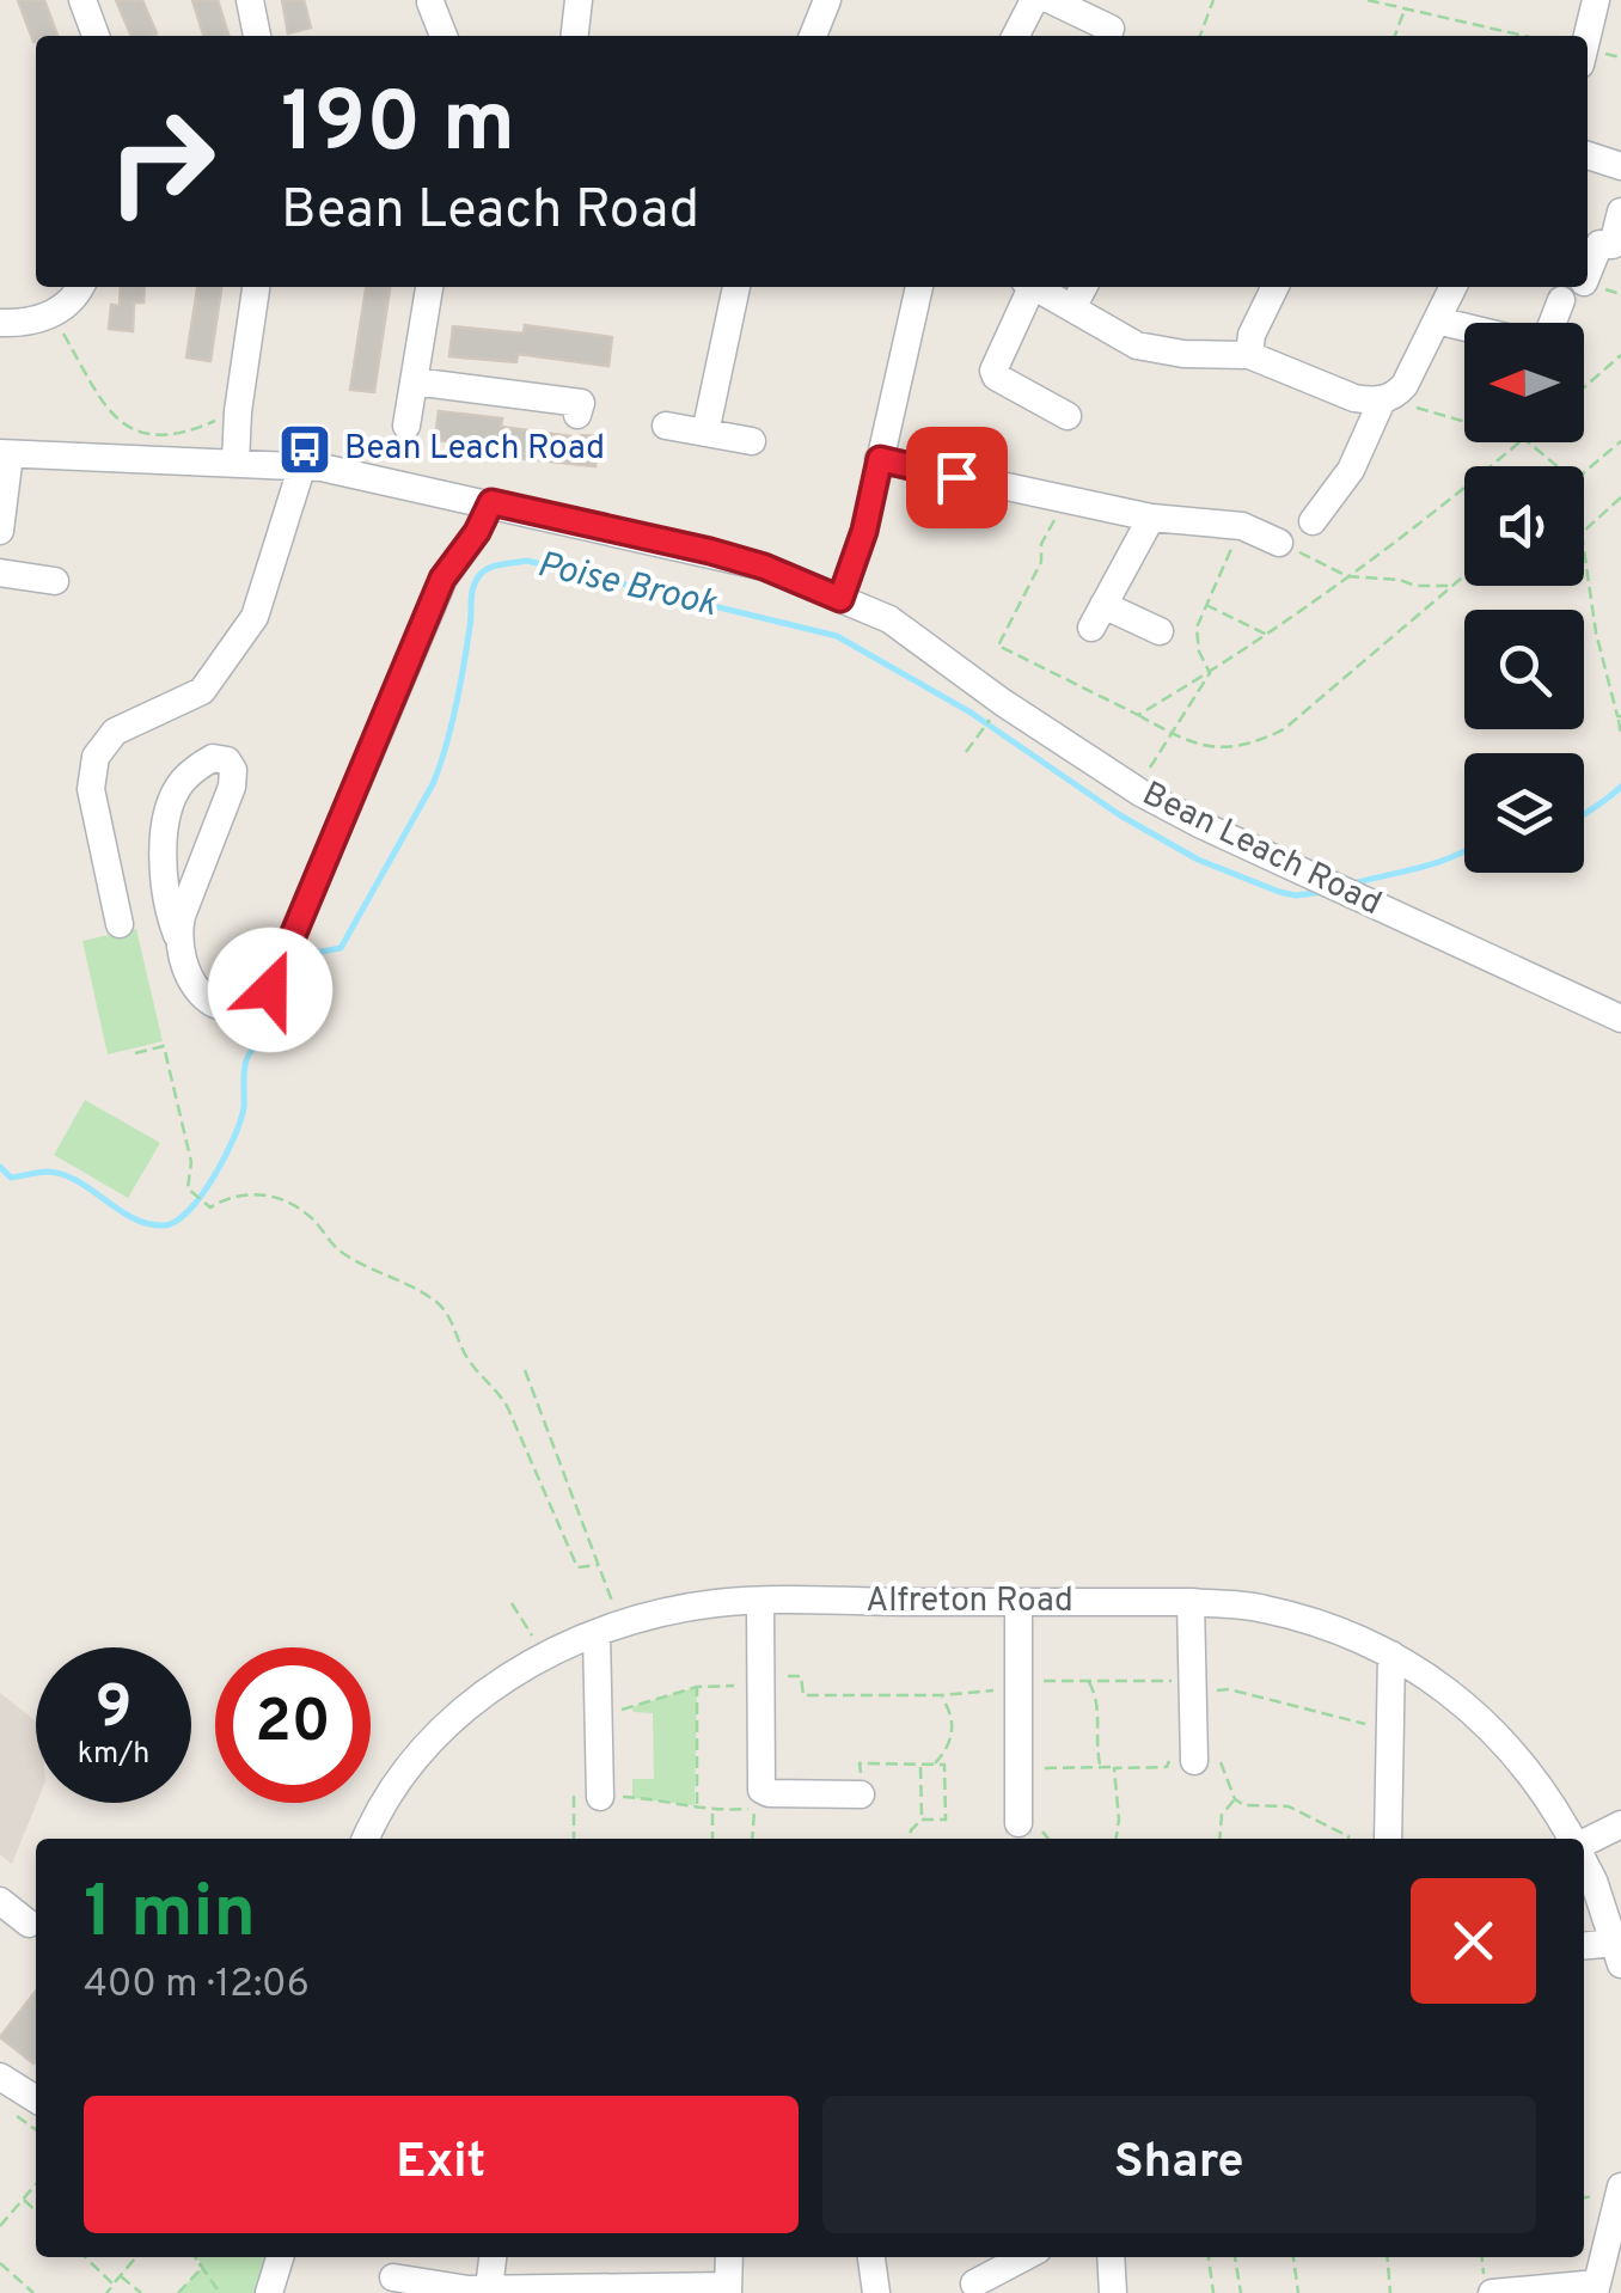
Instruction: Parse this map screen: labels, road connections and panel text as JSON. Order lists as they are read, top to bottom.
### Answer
{
  "streets": {
    "street": ["Bean Leach Road", "Alfreton Road"]
  },
  "water": ["Poise Brook"],
  "places": {
    "bus stop": ["Bean Leach Road"]
  },
  "north": "left",
  "page": {
    "turn": ["190 m", "Bean Leach Road"],
    "speed": "9 km/h",
    "limit": "20",
    "heading": ["1 min", "400 m · 12:06"],
    "buttons": ["Exit", "Share"]
  }
}
